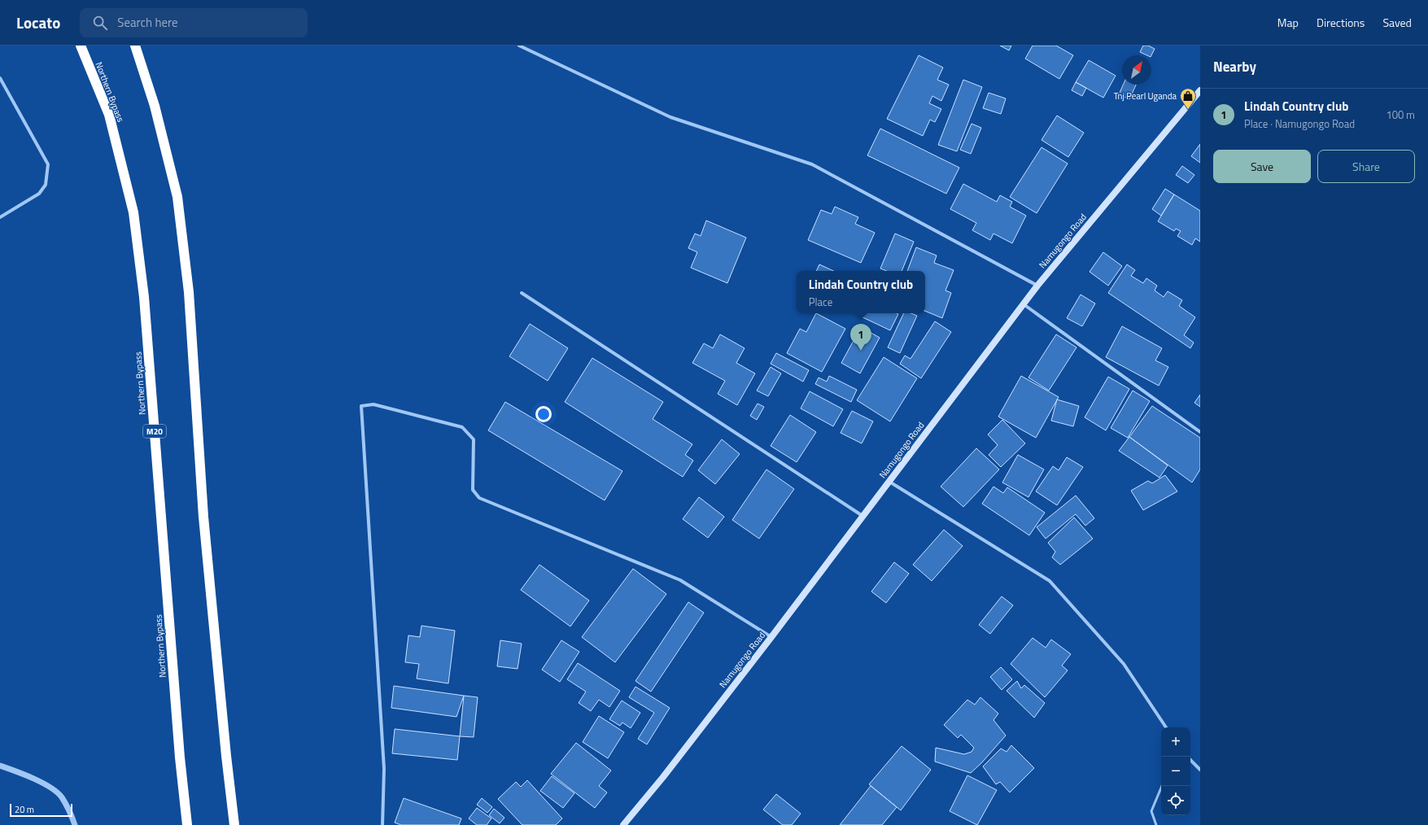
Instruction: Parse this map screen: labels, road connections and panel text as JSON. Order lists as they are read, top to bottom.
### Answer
{
  "streets": {
    "highway": ["Northern Bypass", "M20"],
    "main road": ["Namugongo Road"]
  },
  "places": {
    "shop": ["Tnj Pearl Uganda"]
  },
  "scale_bar": "20 m",
  "north": "top right",
  "page": {
    "header": "Locato",
    "search": "Search here",
    "nav": ["Map", "Directions", "Saved"],
    "heading": "Nearby",
    "list": [
      {
        "mark": "1",
        "name": "Lindah Country club",
        "note": "Place · Namugongo Road",
        "value": "100 m"
      }
    ],
    "buttons": ["Save", "Share"],
    "popup": ["Lindah Country club", "Place"],
    "pins": "1",
    "map_buttons": ["+", "−"],
    "scale": "20 m"
  }
}
